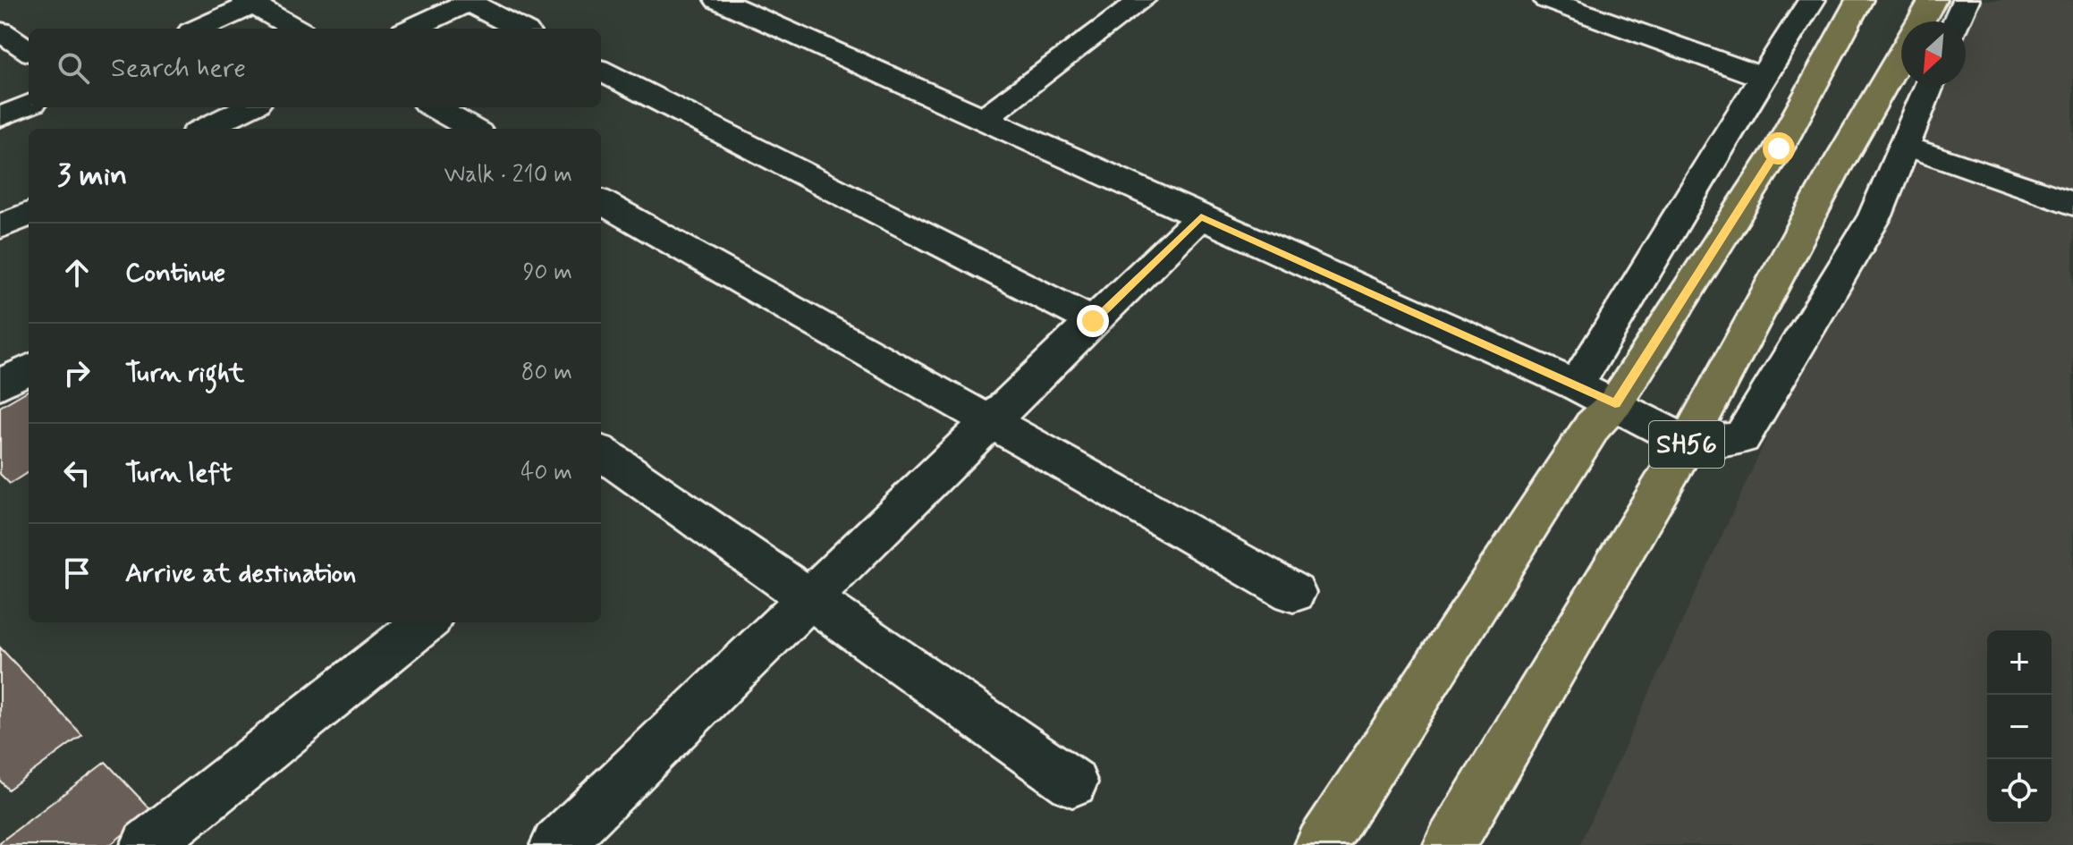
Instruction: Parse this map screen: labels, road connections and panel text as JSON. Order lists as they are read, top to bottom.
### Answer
{
  "streets": {
    "main road": ["SH56"]
  },
  "north": "bottom left",
  "page": {
    "search": "Search here",
    "heading": ["3 min", "Walk · 210 m"],
    "list": [
      ["Continue", "90 m"],
      ["Turn right", "80 m"],
      ["Turn left", "40 m"],
      "Arrive at destination"
    ],
    "map_buttons": ["+", "−"]
  }
}
